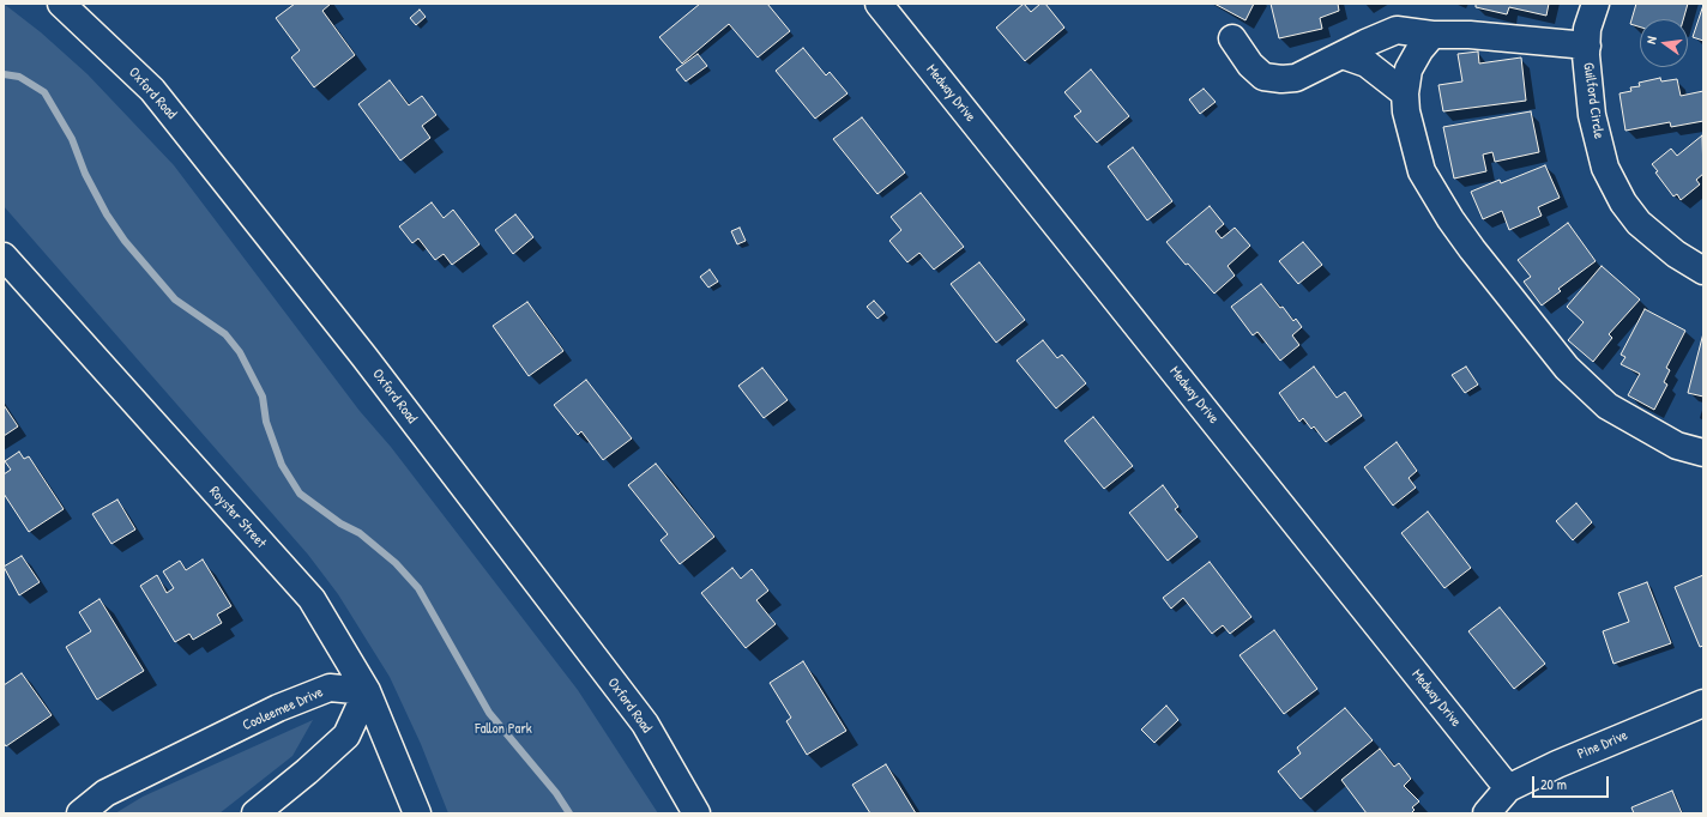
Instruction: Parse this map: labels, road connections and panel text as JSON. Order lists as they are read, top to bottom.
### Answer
{
  "streets": {
    "street": [
      "Oxford Road",
      "Medway Drive",
      "Guilford Circle",
      "Royster Street",
      "Cooleemee Drive",
      "Pine Drive"
    ]
  },
  "crossings": [
    ["Medway Drive", "Pine Drive"],
    ["Royster Street", "Cooleemee Drive"]
  ],
  "parks": ["Fallon Park"],
  "scale_bar": "20 m",
  "north": "left"
}
